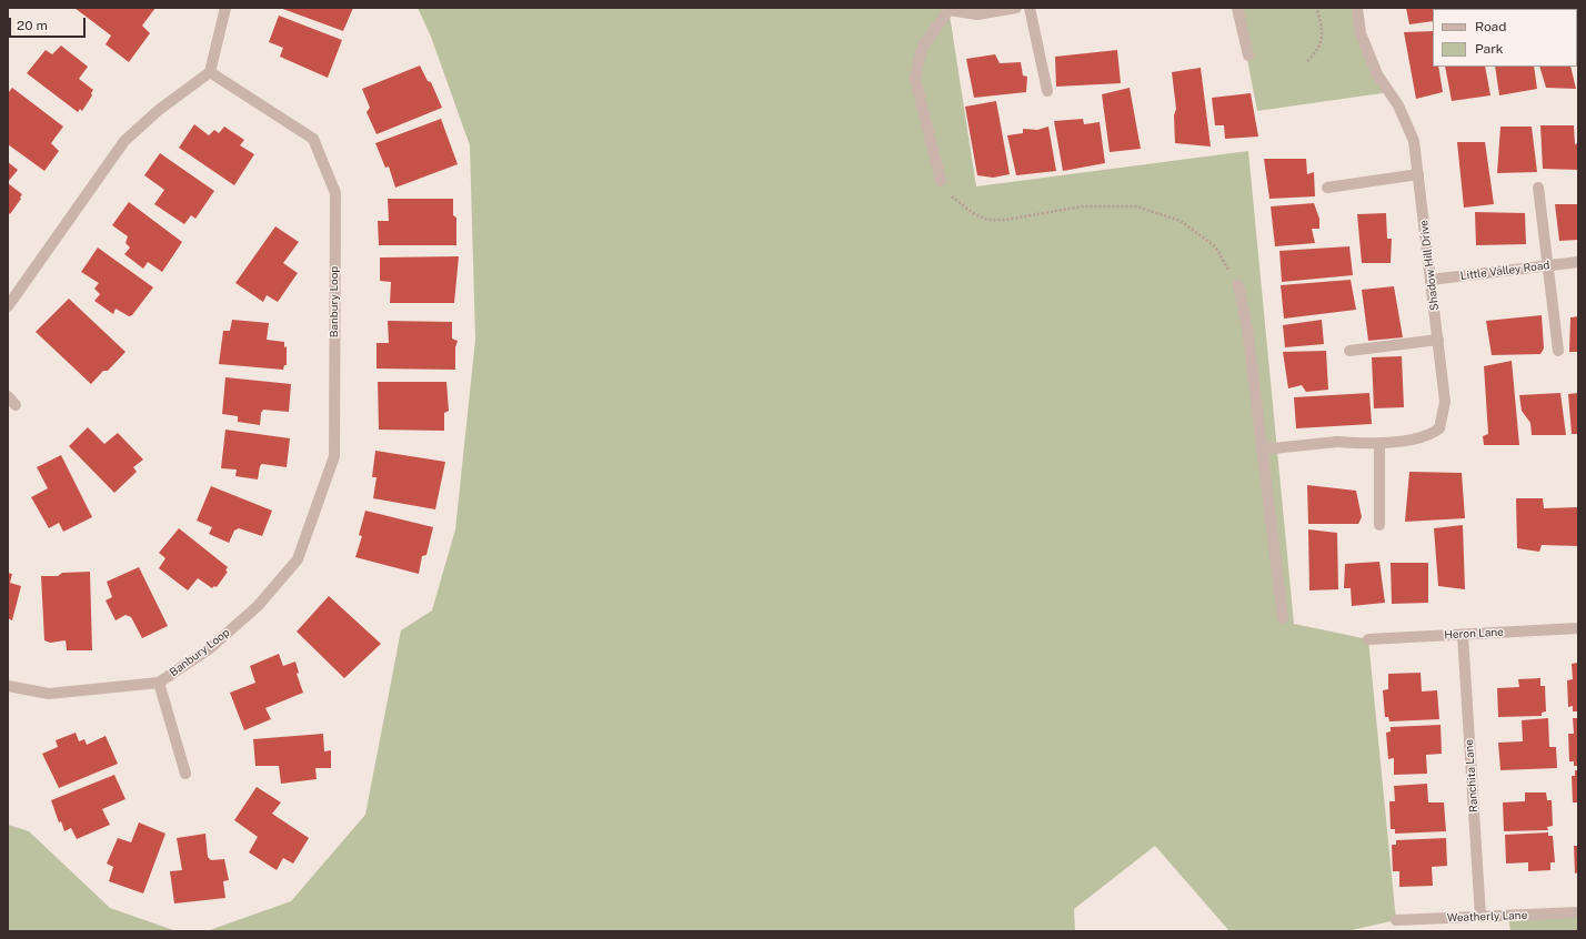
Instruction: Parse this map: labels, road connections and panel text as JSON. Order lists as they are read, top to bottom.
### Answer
{
  "streets": {
    "street": [
      "Shadow Hill Drive",
      "Little Valley Road",
      "Banbury Loop",
      "Heron Lane",
      "Ranchita Lane",
      "Weatherly Lane"
    ]
  },
  "crossings": [
    ["Shadow Hill Drive", "Little Valley Road"],
    ["Heron Lane", "Ranchita Lane"],
    ["Ranchita Lane", "Weatherly Lane"]
  ],
  "legend": ["Road", "Park"],
  "scale_bar": "20 m"
}
